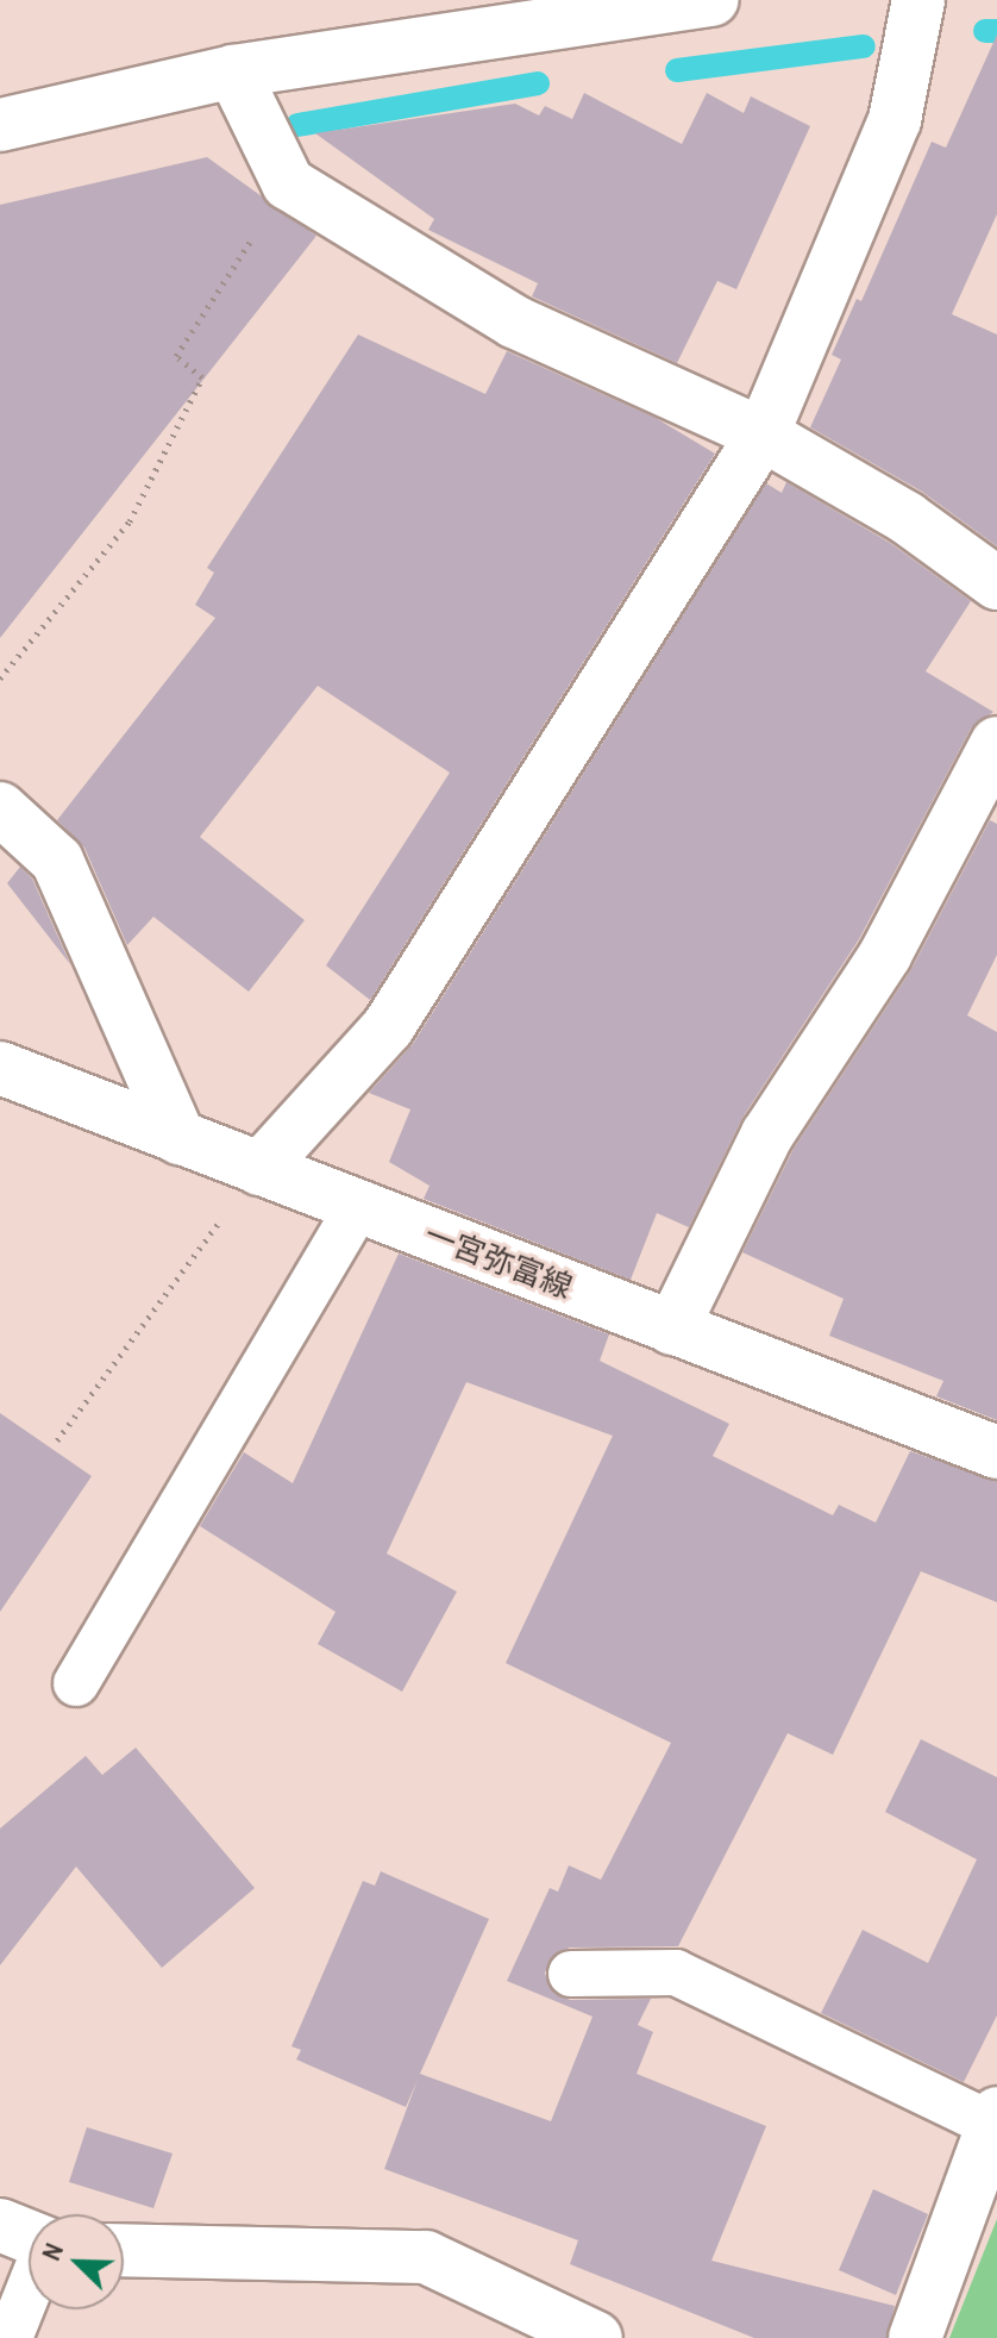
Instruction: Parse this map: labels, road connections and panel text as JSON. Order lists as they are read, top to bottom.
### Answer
{
  "streets": {
    "street": ["一宮弥富線"]
  },
  "north": "top left"
}
